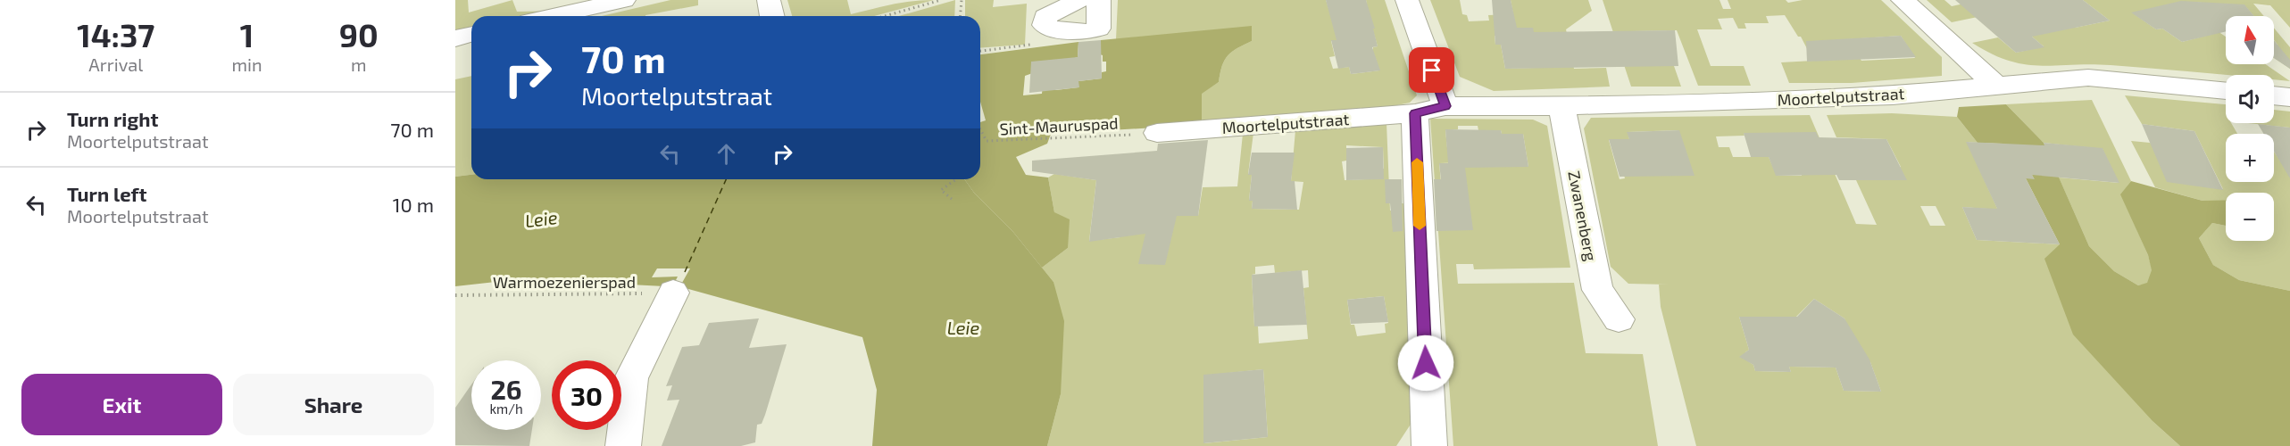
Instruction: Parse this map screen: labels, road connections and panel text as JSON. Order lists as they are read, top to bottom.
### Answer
{
  "streets": {
    "street": ["Moortelputstraat", "Zwanenberg"],
    "path": ["Sint-Mauruspad", "Warmoezenierspad"]
  },
  "crossings": [
    ["Moortelputstraat", "Sint-Mauruspad"],
    ["Moortelputstraat", "Zwanenberg"]
  ],
  "water": ["Leie"],
  "north": "top",
  "page": {
    "eta": [
      "14:37",
      "Arrival",
      "1",
      "min",
      "90",
      "m"
    ],
    "map_buttons": ["+", "−"],
    "turn": ["70 m", "Moortelputstraat"],
    "list": [
      {
        "name": "Turn right",
        "note": "Moortelputstraat",
        "value": "70 m"
      },
      {
        "name": "Turn left",
        "note": "Moortelputstraat",
        "value": "10 m"
      }
    ],
    "speed": "26 km/h",
    "limit": "30",
    "buttons": ["Exit", "Share"]
  }
}
